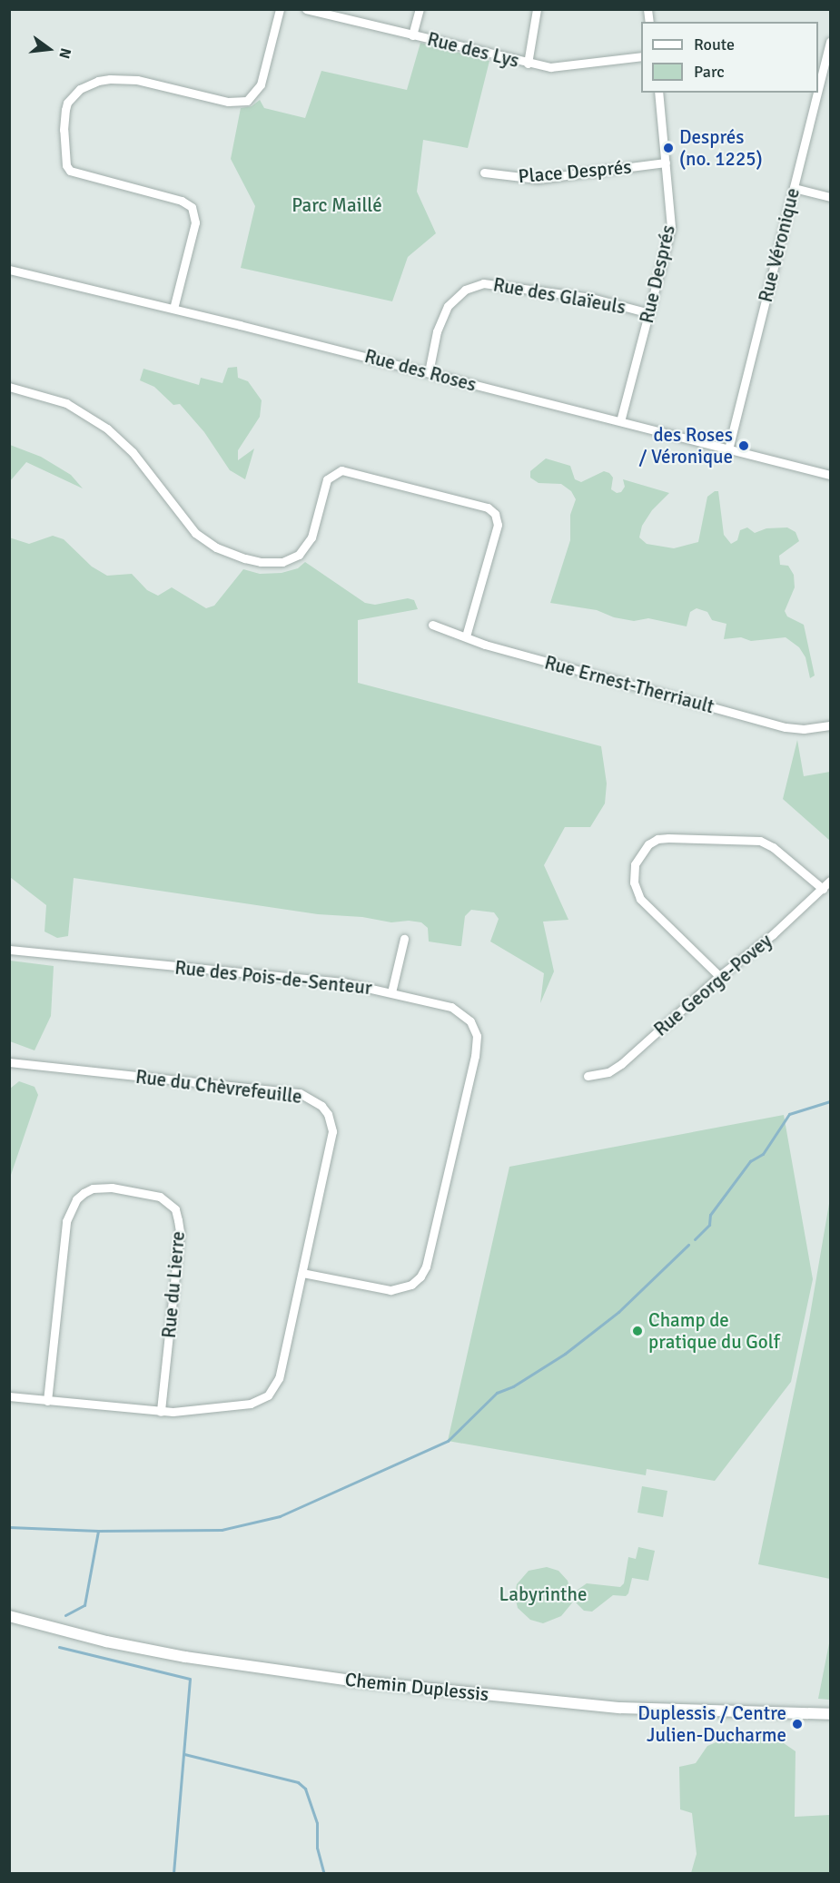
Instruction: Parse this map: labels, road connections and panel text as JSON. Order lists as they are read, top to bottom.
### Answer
{
  "streets": {
    "street": [
      "Rue des Lys",
      "Place Després",
      "Rue Véronique",
      "Rue Després",
      "Rue des Glaïeuls",
      "Rue des Roses",
      "Rue Ernest-Therriault",
      "Rue des Pois-de-Senteur",
      "Rue George-Povey",
      "Rue du Chèvrefeuille",
      "Rue du Lierre",
      "Chemin Duplessis"
    ]
  },
  "crossings": [
    ["Place Després", "Rue Després"],
    ["Rue Véronique", "Rue des Roses"],
    ["Rue Després", "Rue des Glaïeuls"],
    ["Rue Després", "Rue des Roses"],
    ["Rue des Glaïeuls", "Rue des Roses"],
    ["Rue des Pois-de-Senteur", "Rue du Chèvrefeuille"],
    ["Rue du Chèvrefeuille", "Rue du Lierre"]
  ],
  "parks": ["Parc Maillé", "Labyrinthe"],
  "places": [
    "Després (no. 1225)",
    "des Roses / Véronique",
    "Champ de pratique du Golf",
    "Duplessis / Centre Julien-Ducharme"
  ],
  "legend": ["Route", "Parc"],
  "north": "right"
}
